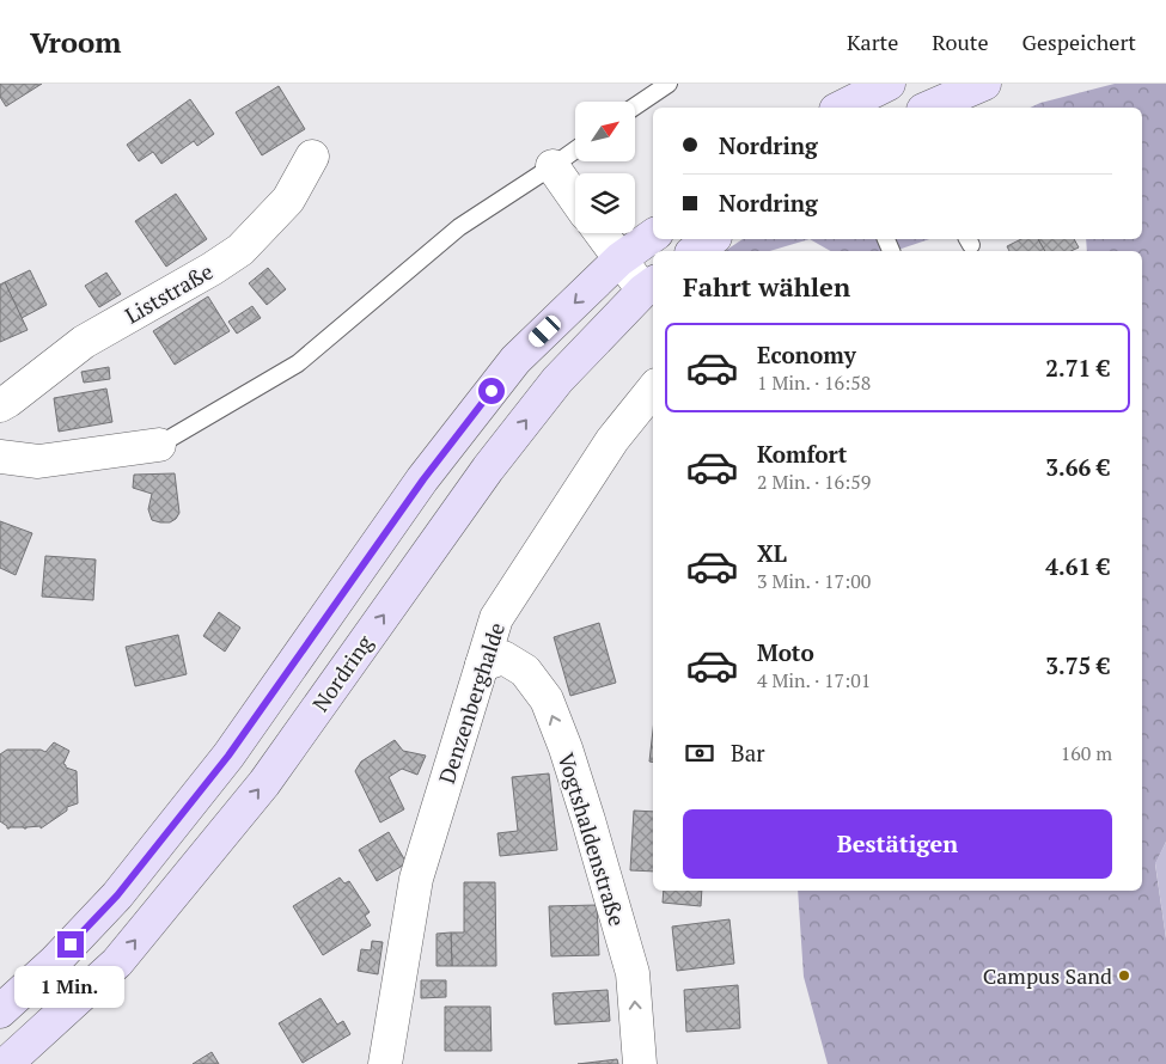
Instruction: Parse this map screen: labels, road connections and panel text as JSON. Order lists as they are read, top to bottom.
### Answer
{
  "streets": {
    "street": [
      "Liststraße",
      "Nordring",
      "Denzenberghalde",
      "Vogtshaldenstraße"
    ]
  },
  "crossings": [
    ["Denzenberghalde", "Vogtshaldenstraße"]
  ],
  "one_way": ["Vogtshaldenstraße"],
  "places": ["Campus Sand"],
  "north": "top right",
  "page": {
    "header": "Vroom",
    "nav": ["Karte", "Route", "Gespeichert"],
    "banner": ["Nordring", "Nordring"],
    "heading": "Fahrt wählen",
    "list": [
      {
        "name": "Economy",
        "note": "1 Min. · 16:58",
        "value": "2.71 €"
      },
      {
        "name": "Komfort",
        "note": "2 Min. · 16:59",
        "value": "3.66 €"
      },
      {
        "name": "XL",
        "note": "3 Min. · 17:00",
        "value": "4.61 €"
      },
      {
        "name": "Moto",
        "note": "4 Min. · 17:01",
        "value": "3.75 €"
      }
    ],
    "pay": ["Bar", "160 m"],
    "buttons": "Bestätigen",
    "bubble": "1 Min."
  }
}
